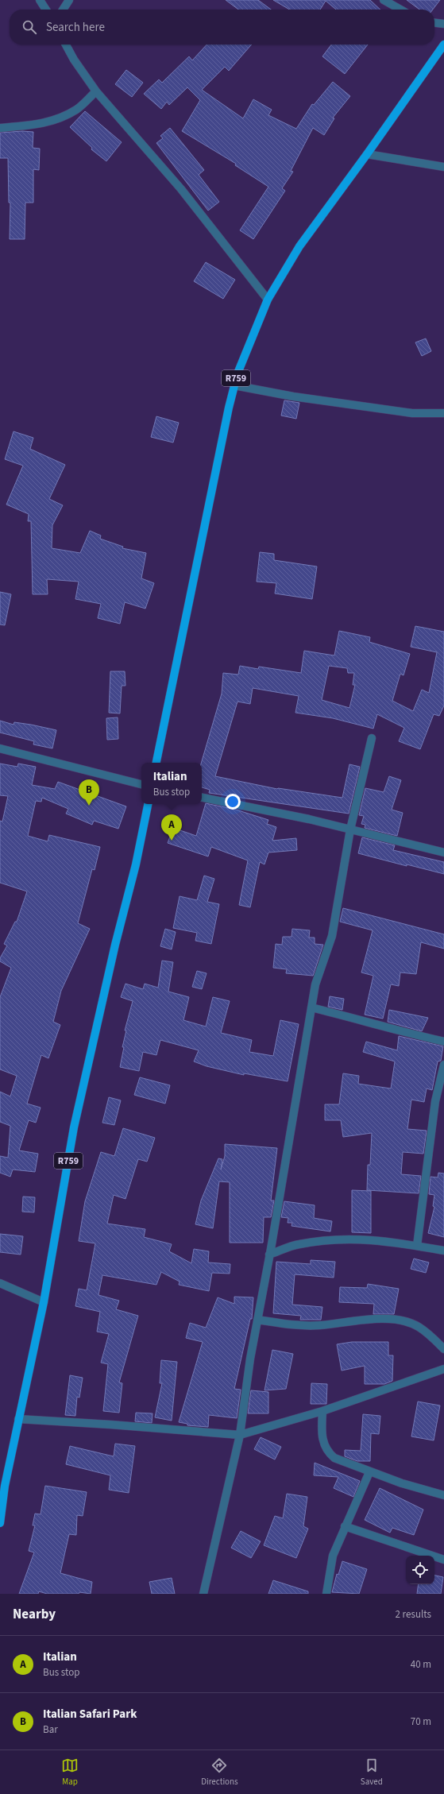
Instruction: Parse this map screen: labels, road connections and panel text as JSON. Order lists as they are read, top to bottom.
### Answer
{
  "streets": {
    "main road": ["R759"]
  },
  "page": {
    "search": "Search here",
    "popup": ["Italian", "Bus stop"],
    "pins": ["B", "A"],
    "heading": ["Nearby", "2 results"],
    "list": [
      {
        "mark": "A",
        "name": "Italian",
        "note": "Bus stop",
        "value": "40 m"
      },
      {
        "mark": "B",
        "name": "Italian Safari Park",
        "note": "Bar",
        "value": "70 m"
      }
    ],
    "nav": ["Map", "Directions", "Saved"]
  }
}
